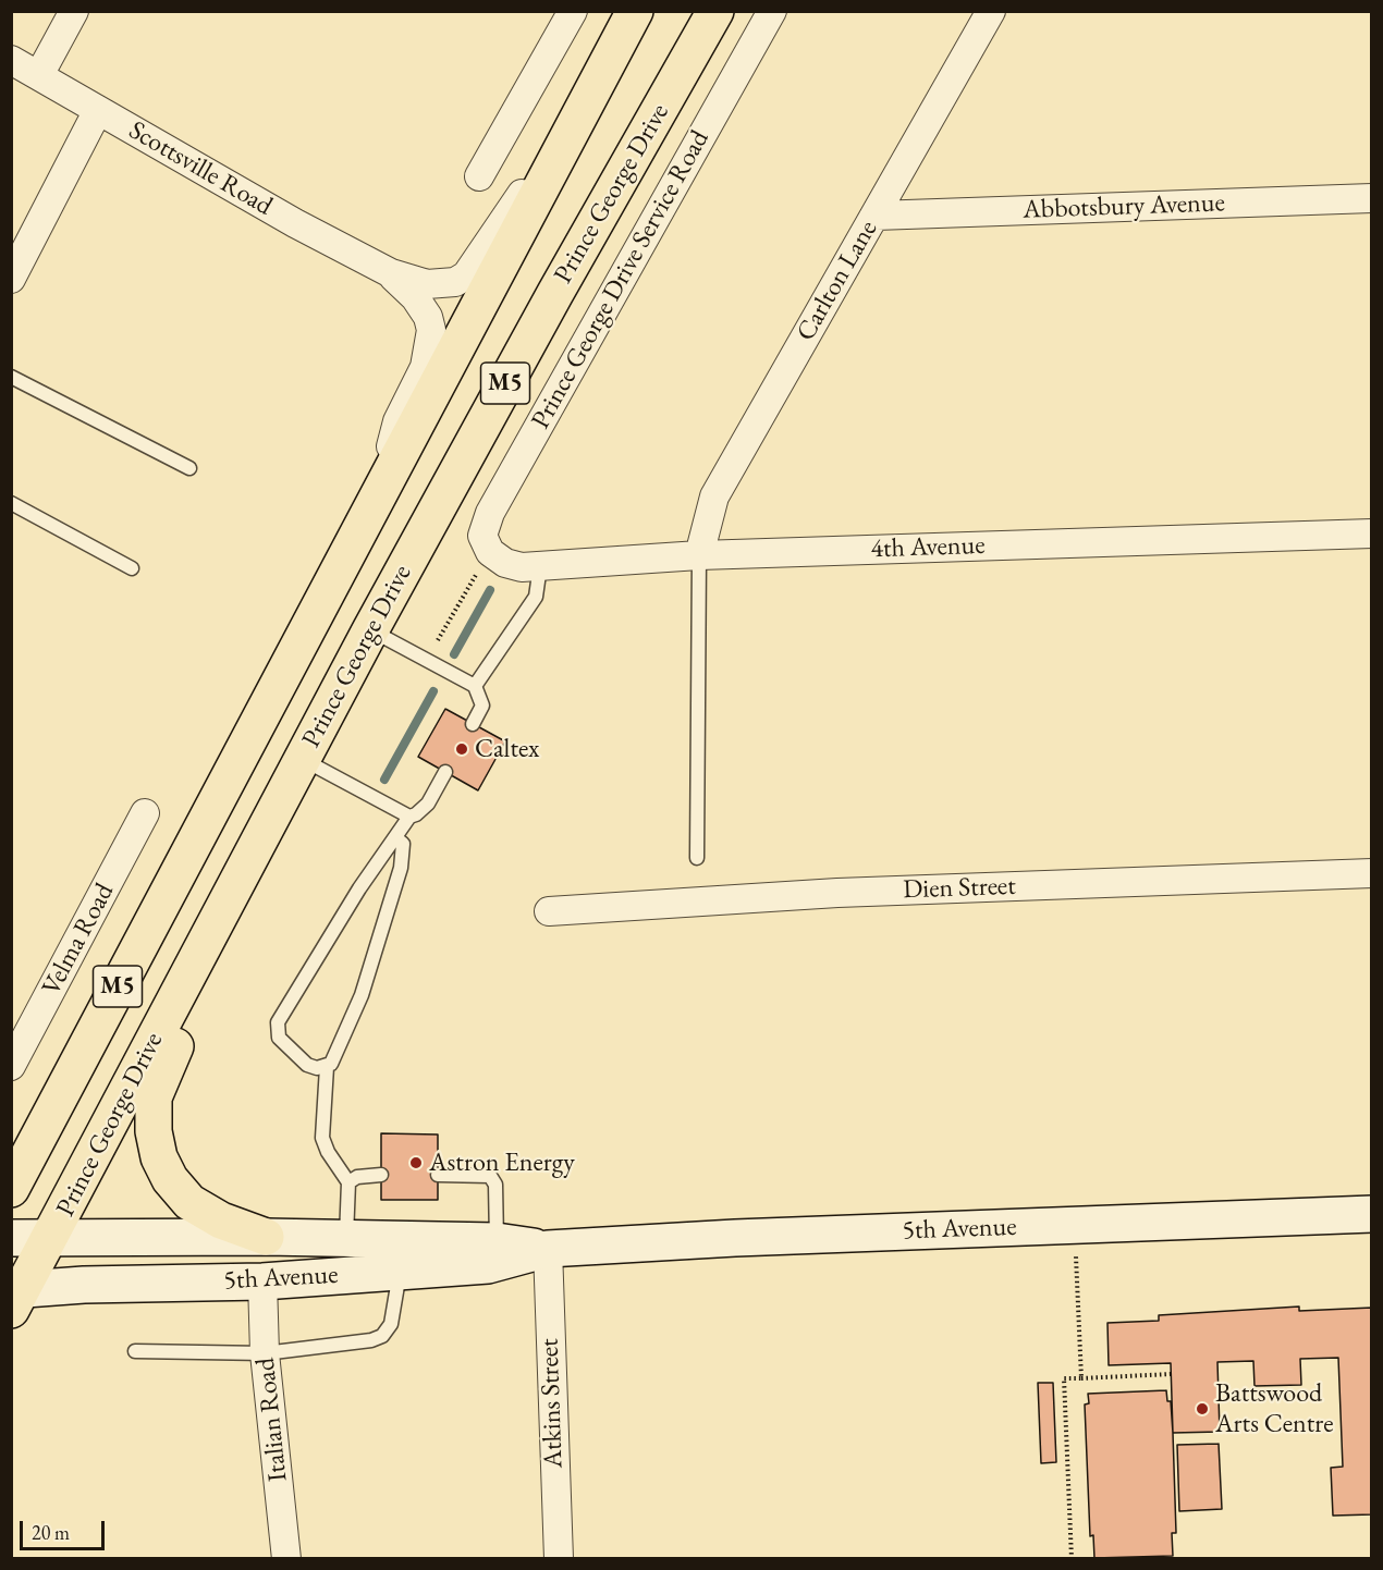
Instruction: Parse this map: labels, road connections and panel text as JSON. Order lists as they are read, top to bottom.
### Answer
{
  "streets": {
    "main road": ["Prince George Drive", "M5", "5th Avenue"],
    "street": [
      "Scottsville Road",
      "Abbotsbury Avenue",
      "Prince George Drive Service Road",
      "Carlton Lane",
      "4th Avenue",
      "Dien Street",
      "Velma Road",
      "Atkins Street",
      "Italian Road"
    ]
  },
  "crossings": [
    ["Scottsville Road", "M5"],
    ["Prince George Drive", "5th Avenue"],
    ["Abbotsbury Avenue", "Carlton Lane"],
    ["Prince George Drive Service Road", "4th Avenue"],
    ["Carlton Lane", "4th Avenue"],
    ["5th Avenue", "Atkins Street"],
    ["5th Avenue", "Italian Road"]
  ],
  "places": ["Caltex", "Astron Energy", "Battswood Arts Centre"],
  "scale_bar": "20 m"
}
